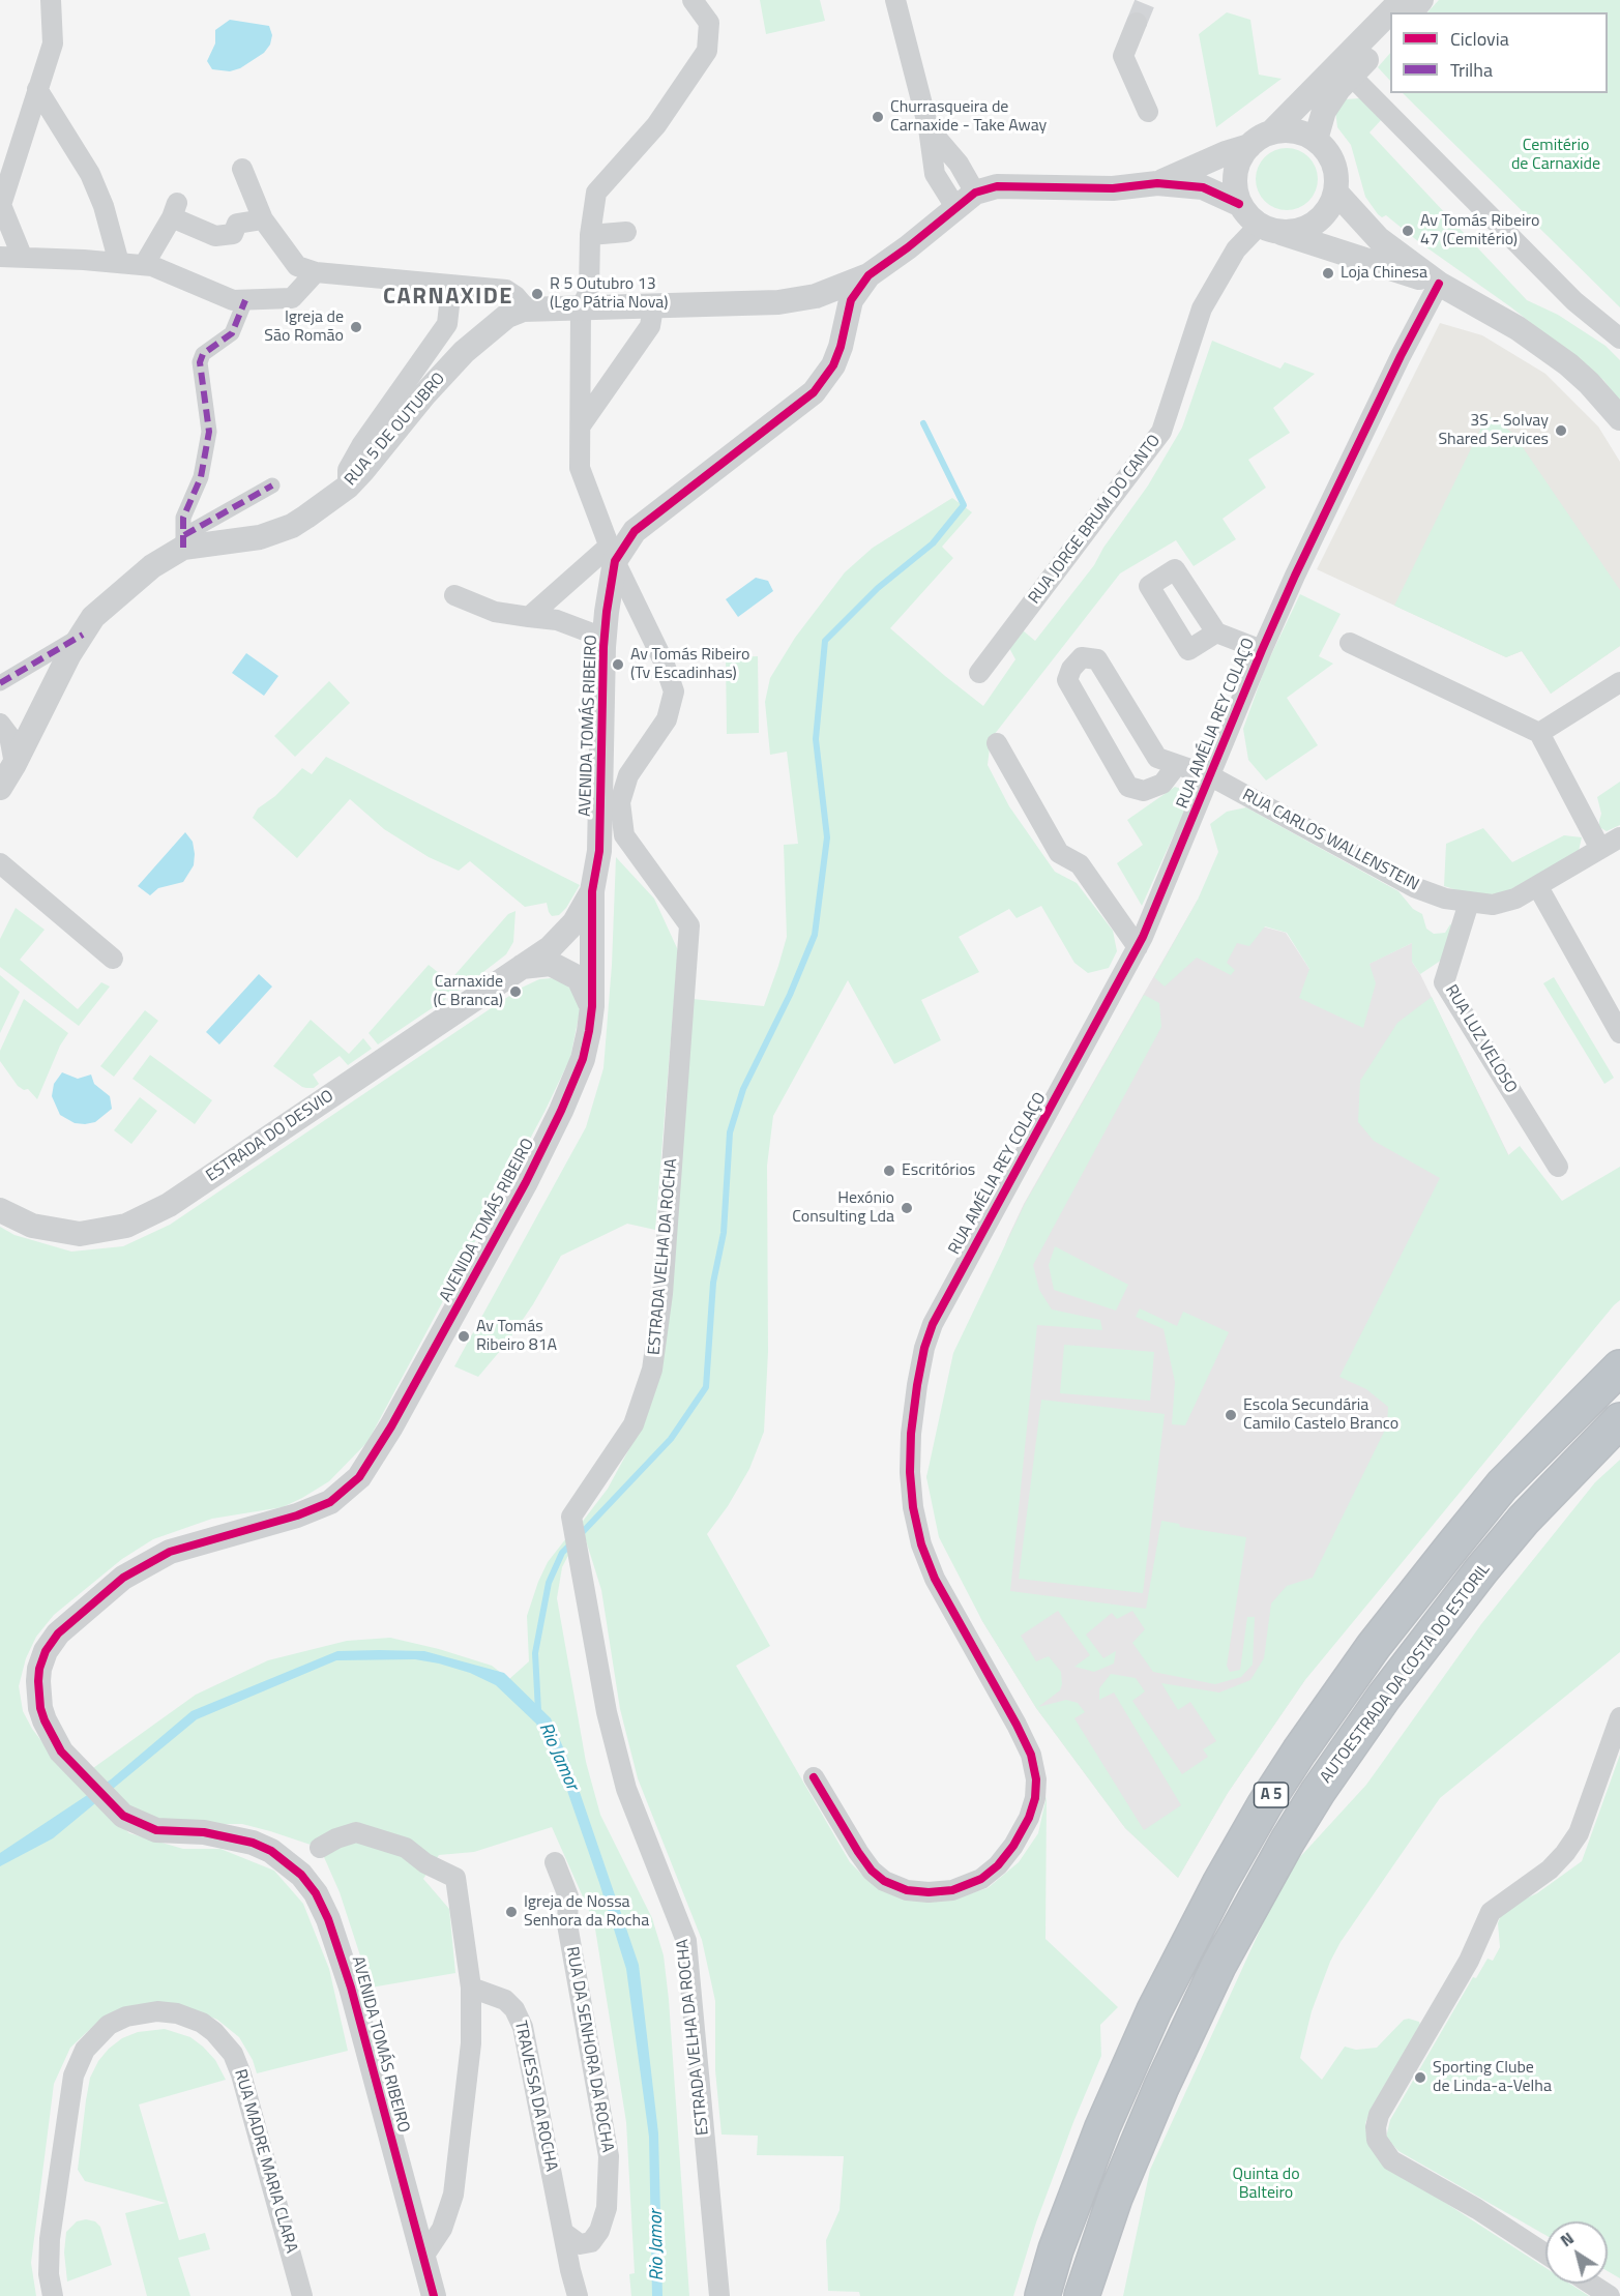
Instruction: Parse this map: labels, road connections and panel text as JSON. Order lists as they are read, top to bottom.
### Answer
{
  "streets": {
    "highway": ["AUTOESTRADA DA COSTA DO ESTORIL", "A 5"],
    "street": [
      "RUA 5 DE OUTUBRO",
      "RUA JORGE BRUM DO CANTO",
      "RUA AMÉLIA REY COLAÇO",
      "AVENIDA TOMÁS RIBEIRO",
      "RUA CARLOS WALLENSTEIN",
      "RUA LUZ VELOSO",
      "ESTRADA DO DESVIO",
      "ESTRADA VELHA DA ROCHA",
      "RUA DA SENHORA DA ROCHA",
      "TRAVESSA DA ROCHA",
      "RUA MADRE MARIA CLARA"
    ]
  },
  "crossings": [
    ["RUA 5 DE OUTUBRO", "AVENIDA TOMÁS RIBEIRO"],
    ["RUA JORGE BRUM DO CANTO", "AVENIDA TOMÁS RIBEIRO"],
    ["RUA AMÉLIA REY COLAÇO", "RUA CARLOS WALLENSTEIN"],
    ["AVENIDA TOMÁS RIBEIRO", "ESTRADA DO DESVIO"],
    ["AVENIDA TOMÁS RIBEIRO", "ESTRADA VELHA DA ROCHA"],
    ["RUA CARLOS WALLENSTEIN", "RUA LUZ VELOSO"],
    ["RUA DA SENHORA DA ROCHA", "TRAVESSA DA ROCHA"]
  ],
  "districts": ["CARNAXIDE"],
  "water": ["Rio Jamor"],
  "parks": ["Cemitério de Carnaxide", "Quinta do Balteiro"],
  "places": [
    "Churrasqueira de Carnaxide - Take Away",
    "Av Tomás Ribeiro 47 (Cemitério)",
    "Loja Chinesa",
    "R 5 Outubro 13 (Lgo Pátria Nova)",
    "Igreja de São Romão",
    "3S - Solvay Shared Services",
    "Av Tomás Ribeiro (Tv Escadinhas)",
    "Carnaxide (C Branca)",
    "Escritórios",
    "Hexónio Consulting Lda",
    "Av Tomás Ribeiro 81A",
    "Escola Secundária Camilo Castelo Branco",
    "Igreja de Nossa Senhora da Rocha",
    "Sporting Clube de Linda-a-Velha"
  ],
  "legend": ["Ciclovia", "Trilha"],
  "north": "top left"
}
